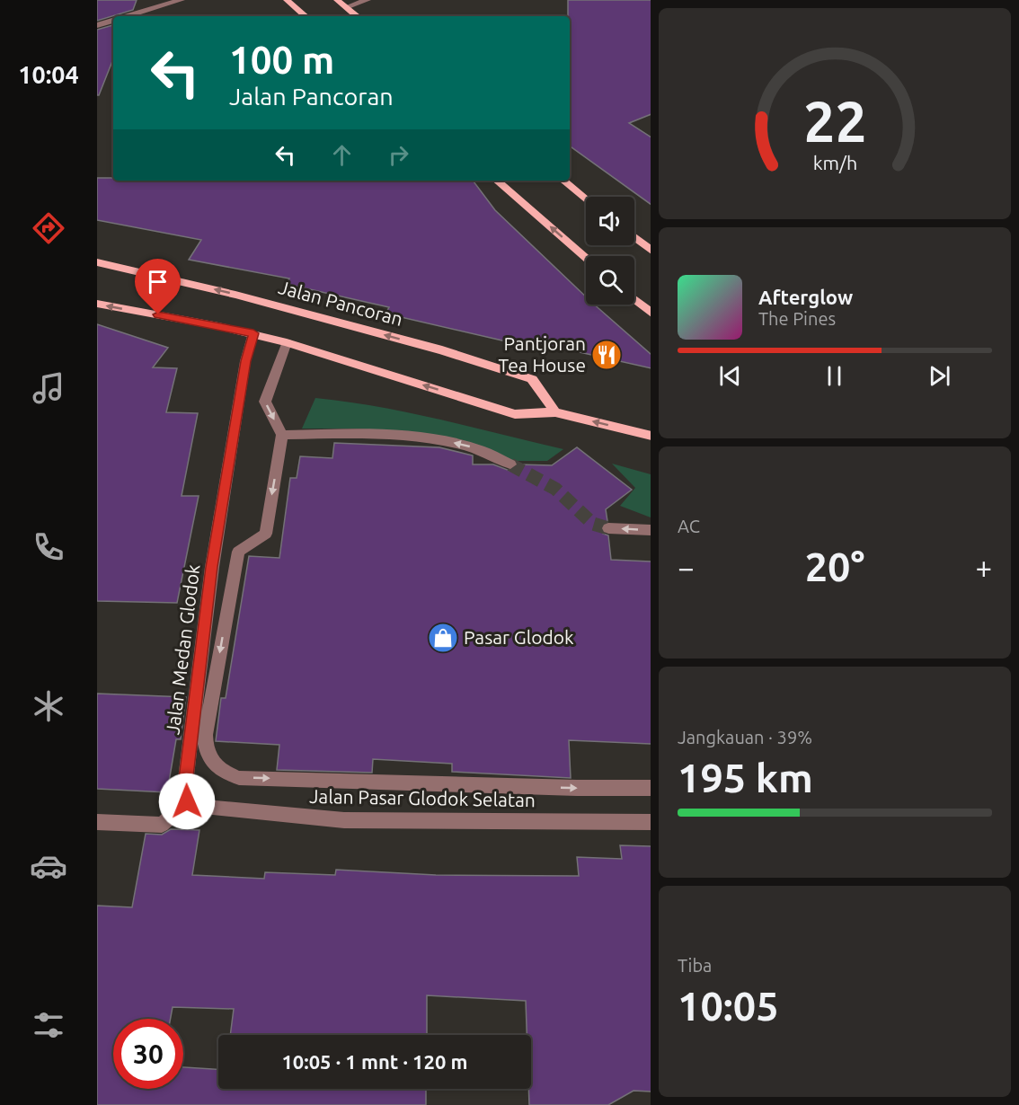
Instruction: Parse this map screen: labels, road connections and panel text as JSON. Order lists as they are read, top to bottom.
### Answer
{
  "streets": {
    "main road": ["Jalan Pancoran"],
    "street": ["Jalan Medan Glodok", "Jalan Pasar Glodok Selatan"]
  },
  "crossings": [
    ["Jalan Medan Glodok", "Jalan Pasar Glodok Selatan"]
  ],
  "places": {
    "restaurant": ["Pantjoran Tea House"],
    "shop": ["Pasar Glodok"]
  },
  "page": {
    "tabs": "10:04",
    "turn": ["100 m", "Jalan Pancoran"],
    "song": ["Afterglow", "The Pines"],
    "tile": [
      "AC",
      ["Jangkauan · 39%", "195 km"],
      ["Tiba", "10:05"]
    ],
    "heat": ["−", "20°", "+"],
    "limit": "30",
    "trip": "10:05 · 1 mnt · 120 m",
    "gauge": ["22", "km/h"]
  }
}
